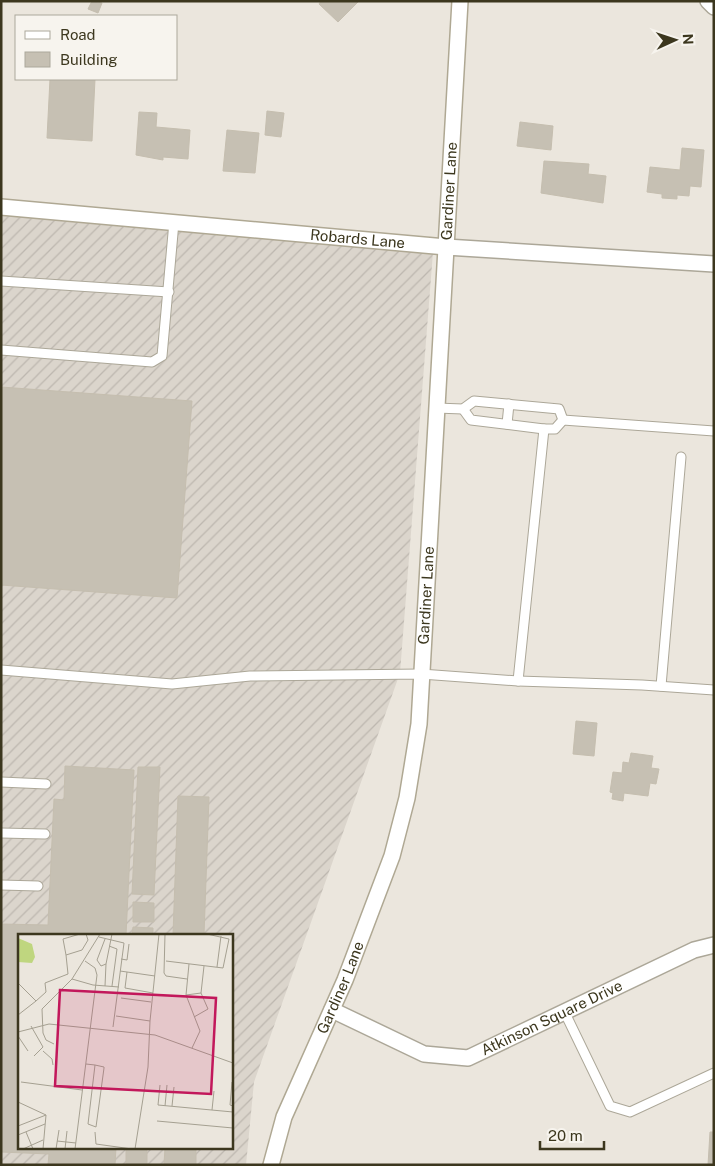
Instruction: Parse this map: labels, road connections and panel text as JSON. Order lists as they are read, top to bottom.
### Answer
{
  "streets": {
    "street": ["Gardiner Lane", "Robards Lane", "Atkinson Square Drive"]
  },
  "crossings": [
    ["Gardiner Lane", "Robards Lane"],
    ["Gardiner Lane", "Atkinson Square Drive"]
  ],
  "legend": ["Road", "Building"],
  "scale_bar": "20 m",
  "north": "right"
}
